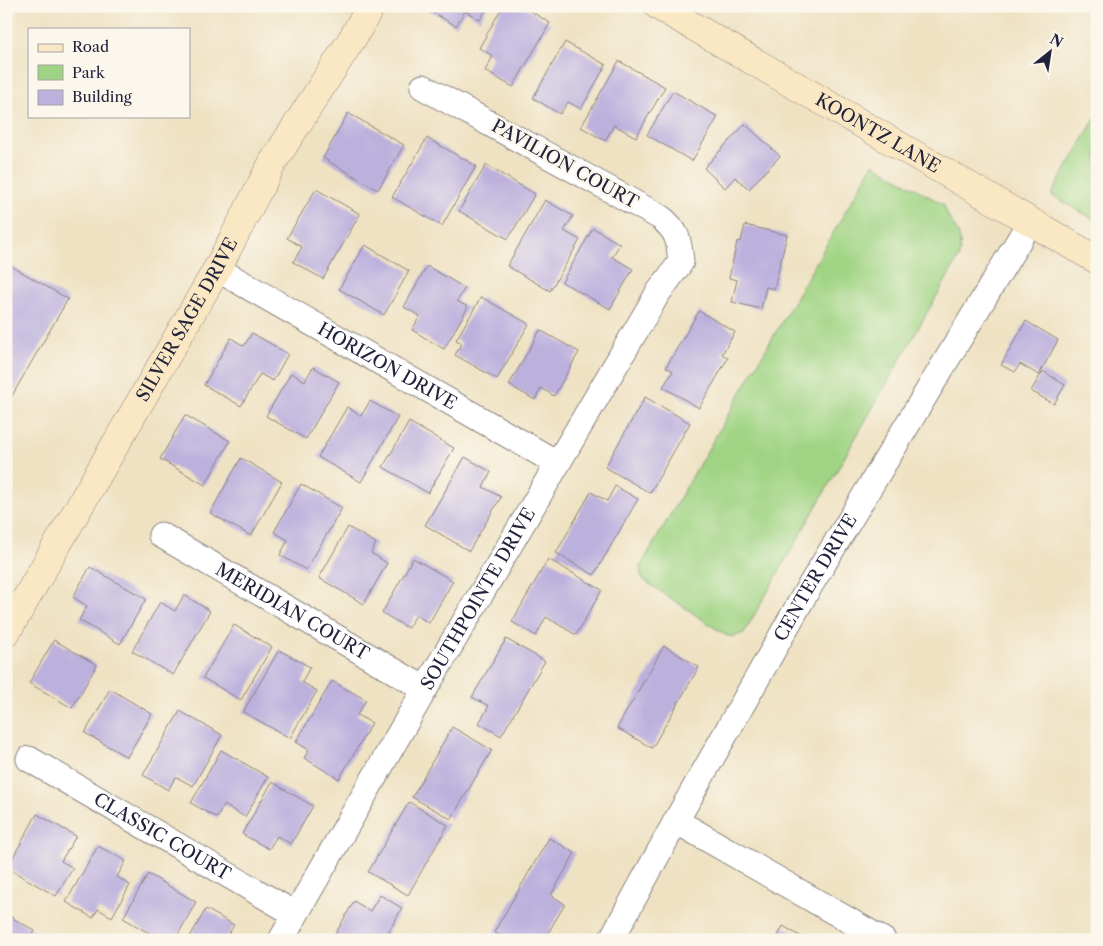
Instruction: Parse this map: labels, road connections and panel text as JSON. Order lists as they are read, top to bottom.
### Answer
{
  "streets": {
    "street": [
      "KOONTZ LANE",
      "PAVILION COURT",
      "SILVER SAGE DRIVE",
      "HORIZON DRIVE",
      "CENTER DRIVE",
      "SOUTHPOINTE DRIVE",
      "MERIDIAN COURT",
      "CLASSIC COURT"
    ]
  },
  "crossings": [
    ["KOONTZ LANE", "CENTER DRIVE"],
    ["PAVILION COURT", "SOUTHPOINTE DRIVE"],
    ["SILVER SAGE DRIVE", "HORIZON DRIVE"],
    ["HORIZON DRIVE", "SOUTHPOINTE DRIVE"],
    ["SOUTHPOINTE DRIVE", "MERIDIAN COURT"],
    ["SOUTHPOINTE DRIVE", "CLASSIC COURT"]
  ],
  "legend": ["Road", "Park", "Building"],
  "north": "top right"
}
